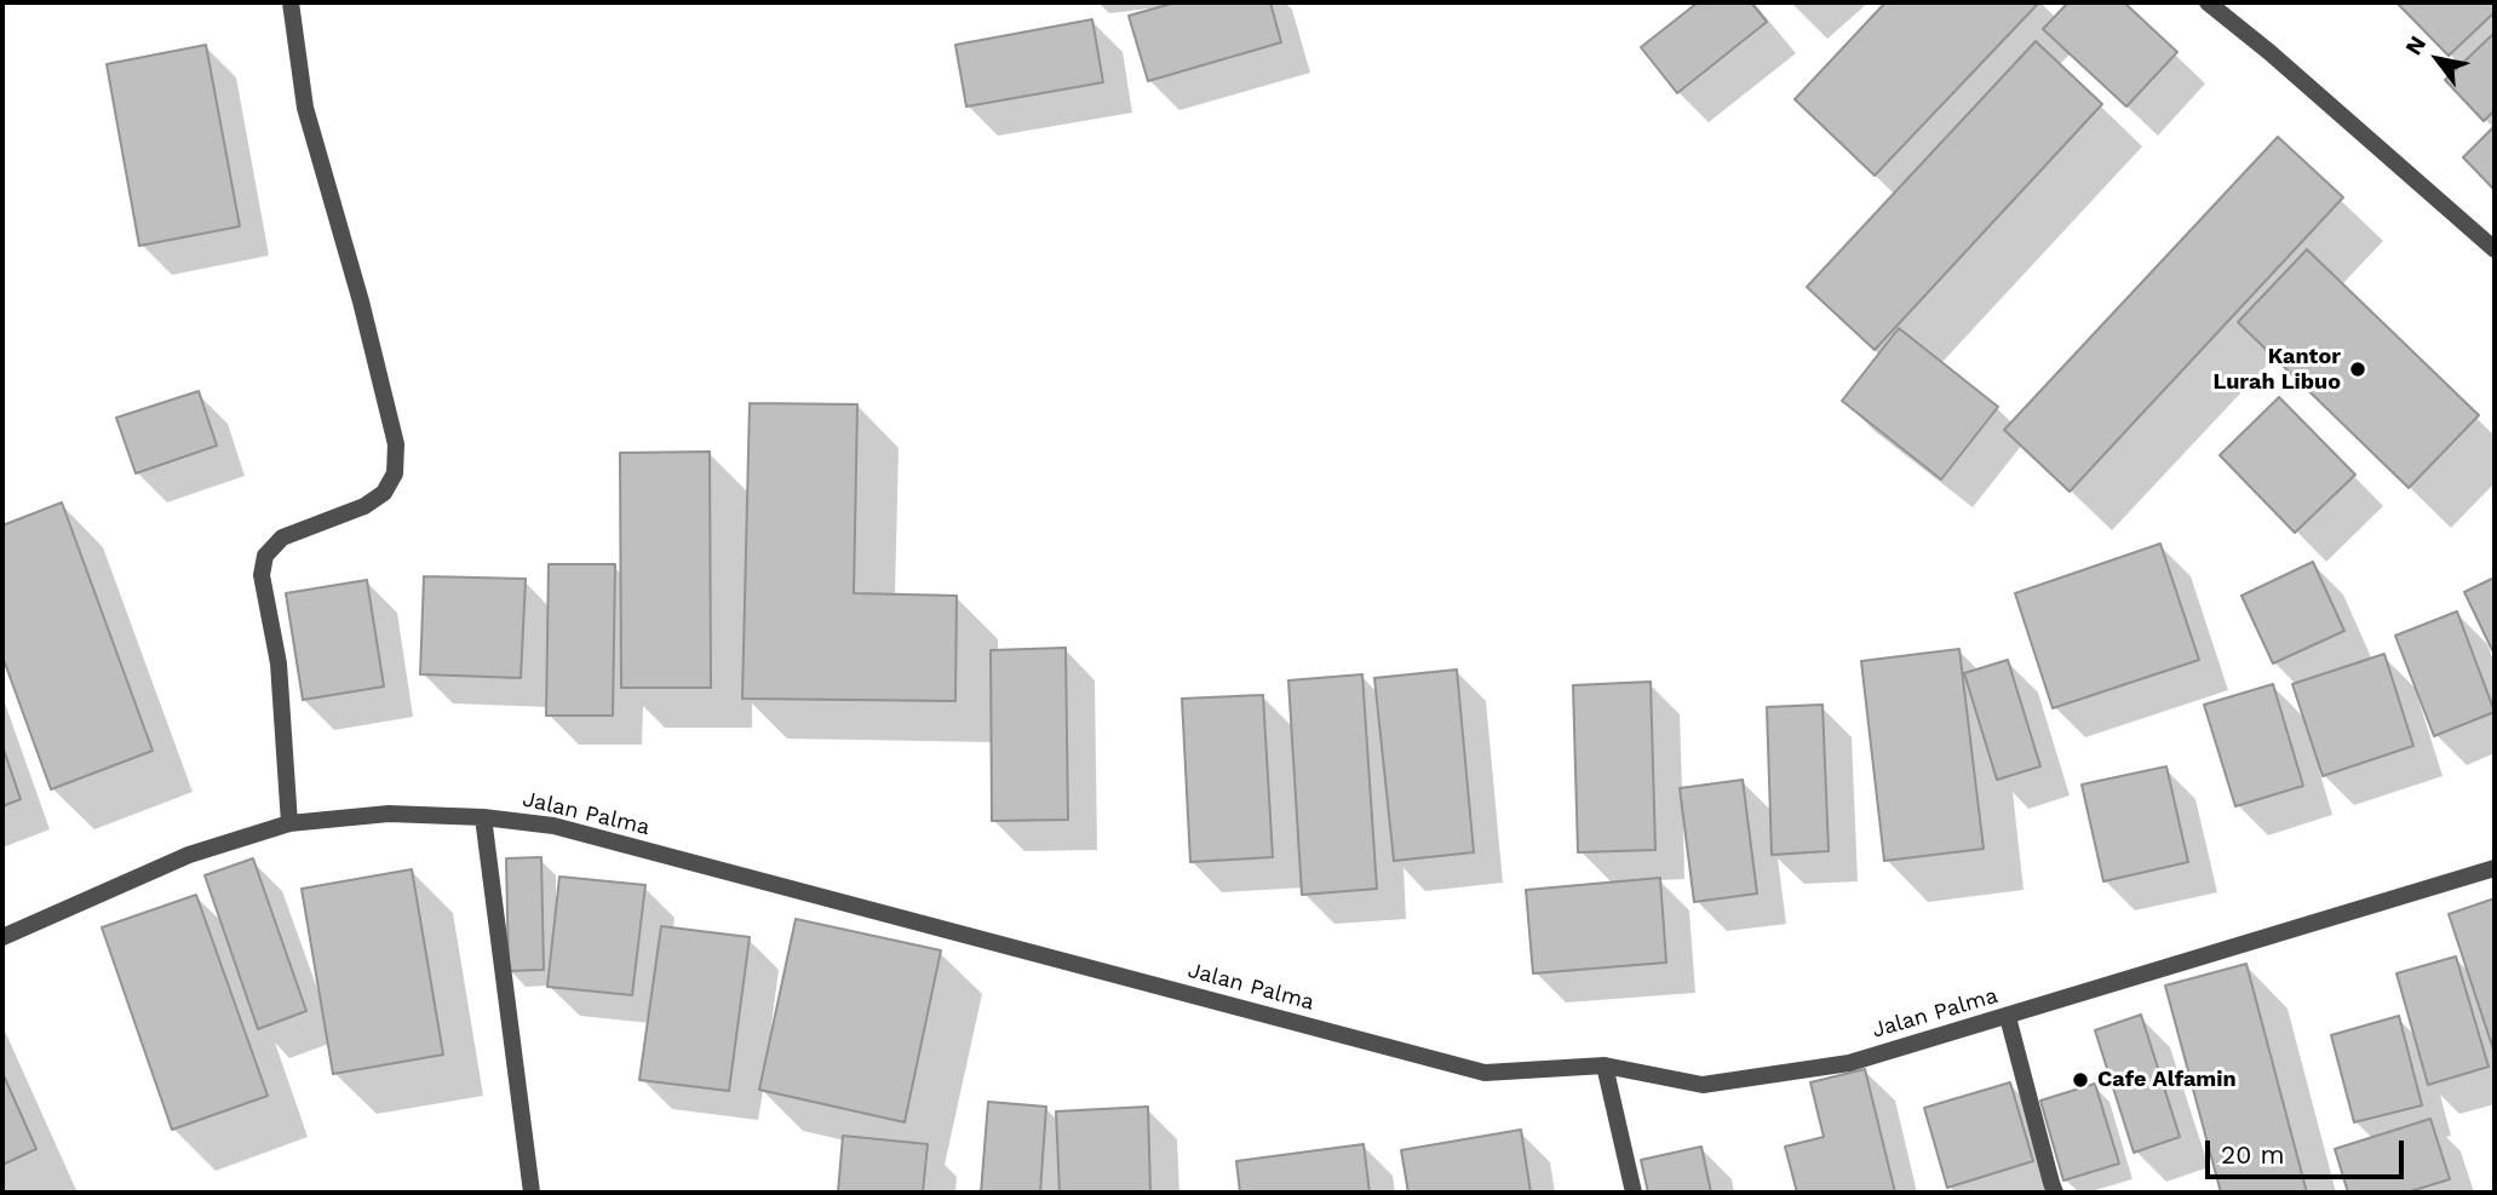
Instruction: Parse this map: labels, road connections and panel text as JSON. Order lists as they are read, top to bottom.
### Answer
{
  "streets": {
    "street": ["Jalan Palma"]
  },
  "places": ["Kantor Lurah Libuo", "Cafe Alfamin"],
  "scale_bar": "20 m",
  "north": "top left"
}
